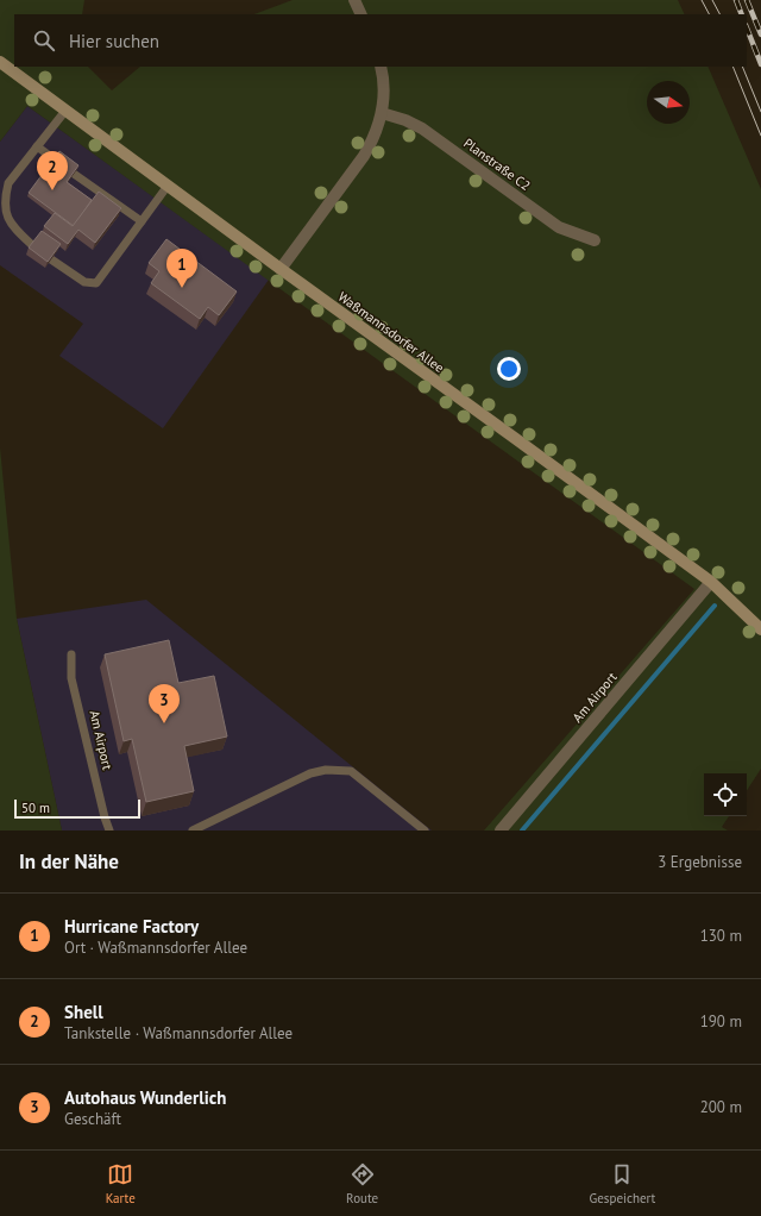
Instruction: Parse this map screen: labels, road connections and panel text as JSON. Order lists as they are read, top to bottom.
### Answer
{
  "streets": {
    "street": ["Planstraße C2", "Waßmannsdorfer Allee", "Am Airport"]
  },
  "crossings": [
    ["Waßmannsdorfer Allee", "Am Airport"]
  ],
  "scale_bar": "50 m",
  "north": "right",
  "page": {
    "search": "Hier suchen",
    "pins": ["2", "1", "3"],
    "scale": "50 m",
    "heading": ["In der Nähe", "3 Ergebnisse"],
    "list": [
      {
        "mark": "1",
        "name": "Hurricane Factory",
        "note": "Ort · Waßmannsdorfer Allee",
        "value": "130 m"
      },
      {
        "mark": "2",
        "name": "Shell",
        "note": "Tankstelle · Waßmannsdorfer Allee",
        "value": "190 m"
      },
      {
        "mark": "3",
        "name": "Autohaus Wunderlich",
        "note": "Geschäft",
        "value": "200 m"
      }
    ],
    "nav": ["Karte", "Route", "Gespeichert"]
  }
}
